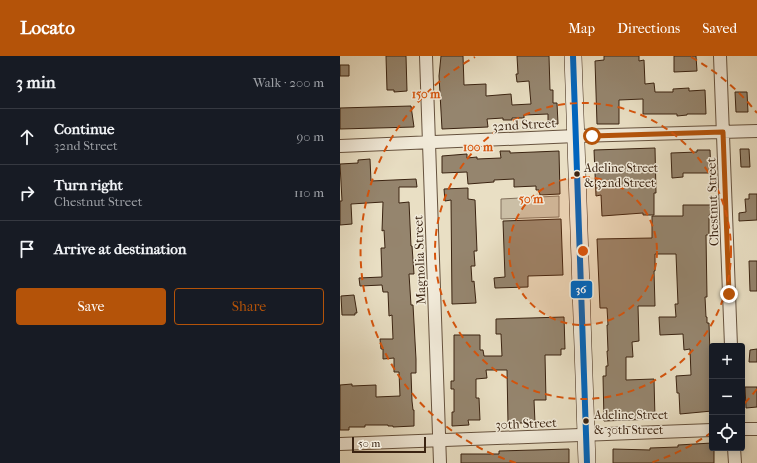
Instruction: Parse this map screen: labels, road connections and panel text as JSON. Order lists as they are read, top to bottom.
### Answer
{
  "streets": {
    "street": [
      "32nd Street",
      "Chestnut Street",
      "Magnolia Street",
      "30th Street"
    ]
  },
  "crossings": [
    ["32nd Street", "Chestnut Street"],
    ["32nd Street", "Magnolia Street"],
    ["Magnolia Street", "30th Street"]
  ],
  "places": ["Adeline Street & 32nd Street", "Adeline Street & 30th Street"],
  "lines": ["transit line 36"],
  "scale_bar": "50 m",
  "page": {
    "header": "Locato",
    "nav": ["Map", "Directions", "Saved"],
    "heading": ["3 min", "Walk · 200 m"],
    "list": [
      ["Continue", "32nd Street", "90 m"],
      ["Turn right", "Chestnut Street", "110 m"],
      "Arrive at destination"
    ],
    "buttons": ["Save", "Share"],
    "map_buttons": ["+", "−"],
    "scale": "50 m"
  },
  "rings": ["150 m", "100 m", "50 m"]
}
